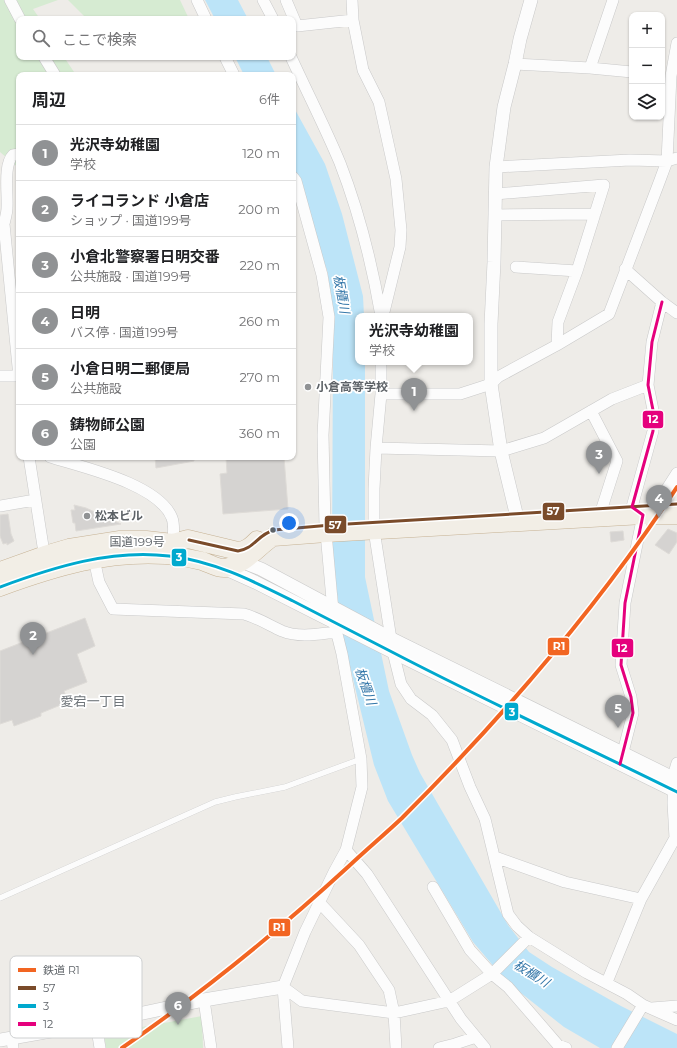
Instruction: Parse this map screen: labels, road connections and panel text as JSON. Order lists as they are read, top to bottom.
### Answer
{
  "streets": {
    "highway": ["国道199号"]
  },
  "districts": ["愛宕一丁目"],
  "water": ["板櫃川"],
  "places": ["小倉高等学校", "松本ビル"],
  "lines": [
    "transit line 12",
    "rail line R1",
    "transit line 57",
    "transit line 3"
  ],
  "legend": [
    "鉄道 R1",
    "57",
    "3",
    "12"
  ],
  "page": {
    "map_buttons": ["+", "−"],
    "search": "ここで検索",
    "heading": ["周辺", "6件"],
    "list": [
      {
        "mark": "1",
        "name": "光沢寺幼稚園",
        "note": "学校",
        "value": "120 m"
      },
      {
        "mark": "2",
        "name": "ライコランド 小倉店",
        "note": "ショップ · 国道199号",
        "value": "200 m"
      },
      {
        "mark": "3",
        "name": "小倉北警察署日明交番",
        "note": "公共施設 · 国道199号",
        "value": "220 m"
      },
      {
        "mark": "4",
        "name": "日明",
        "note": "バス停 · 国道199号",
        "value": "260 m"
      },
      {
        "mark": "5",
        "name": "小倉日明二郵便局",
        "note": "公共施設",
        "value": "270 m"
      },
      {
        "mark": "6",
        "name": "鋳物師公園",
        "note": "公園",
        "value": "360 m"
      }
    ],
    "popup": ["光沢寺幼稚園", "学校"],
    "pins": [
      "1",
      "3",
      "4",
      "2",
      "5",
      "6"
    ]
  }
}
